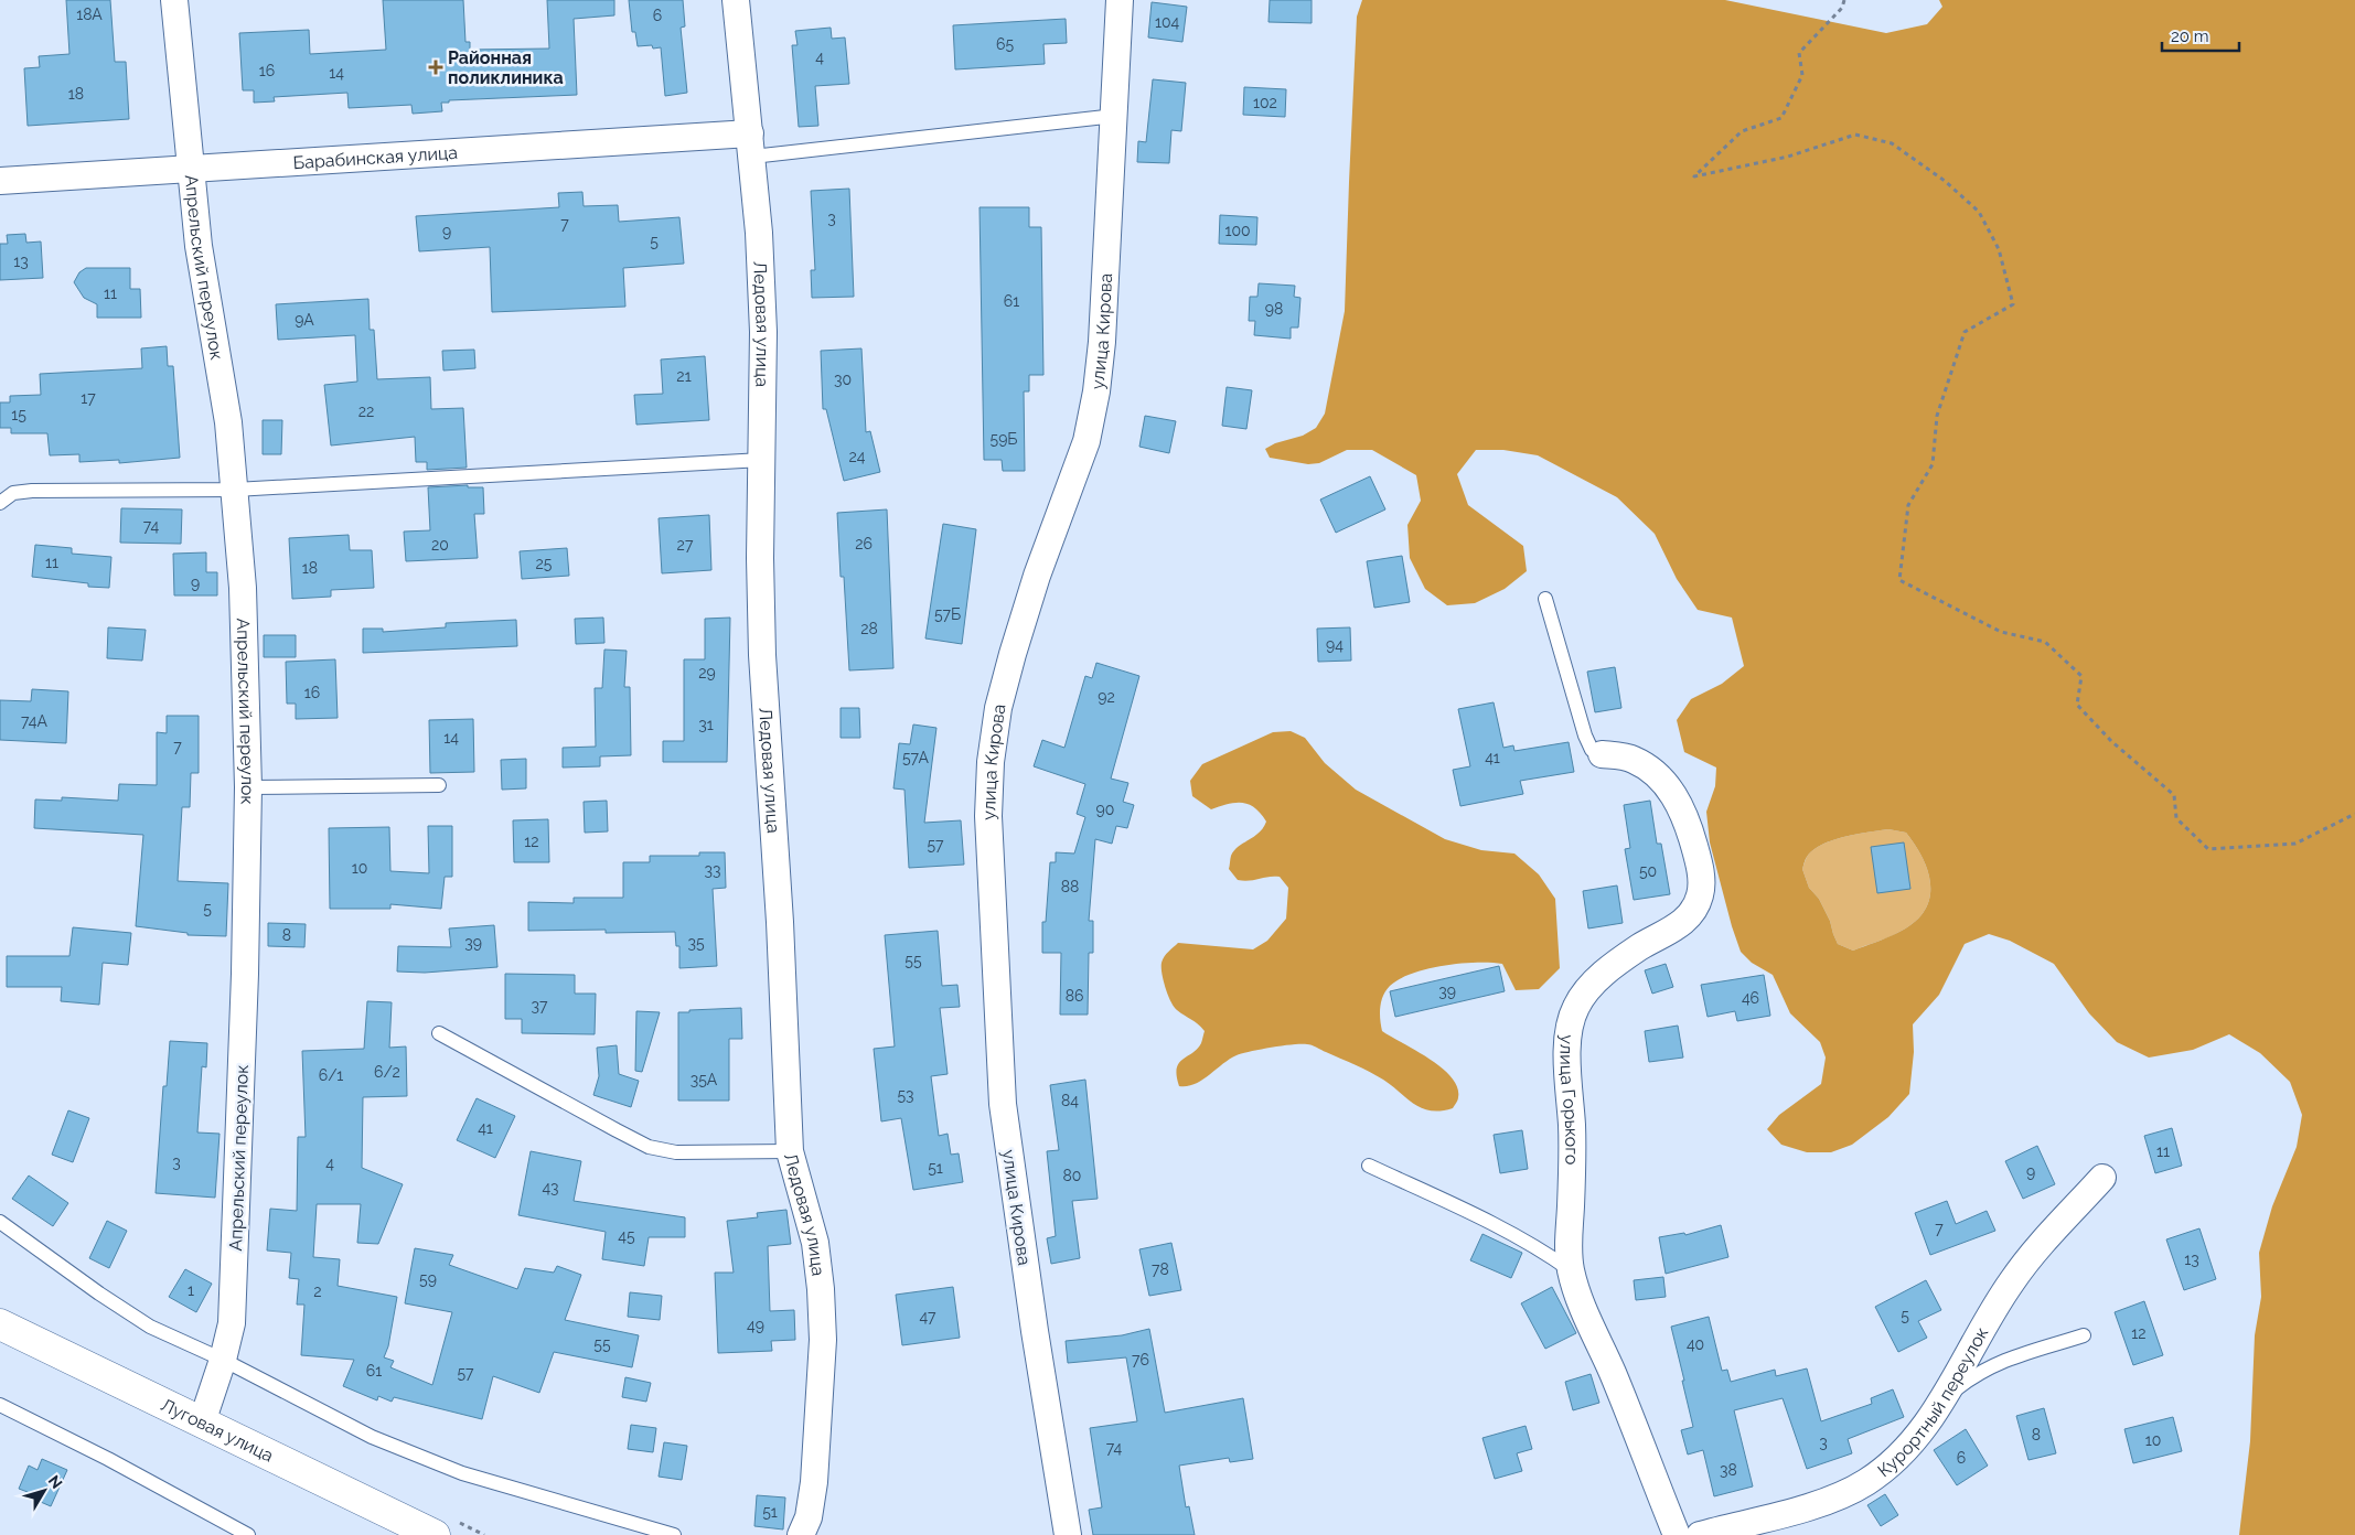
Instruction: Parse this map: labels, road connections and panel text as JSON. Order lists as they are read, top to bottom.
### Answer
{
  "streets": {
    "main road": ["Луговая улица"],
    "street": [
      "Барабинская улица",
      "Апрельский переулок",
      "Ледовая улица",
      "улица Кирова",
      "улица Горького",
      "Курортный переулок"
    ]
  },
  "crossings": [
    ["Барабинская улица", "Апрельский переулок"],
    ["Барабинская улица", "Ледовая улица"],
    ["Апрельский переулок", "Луговая улица"]
  ],
  "places": {
    "health": ["Районная поликлиника"]
  },
  "house_numbers": [
    "18А",
    "6",
    "104",
    "65",
    "4",
    "16",
    "14",
    "18",
    "102",
    "3",
    "7",
    "100",
    "9",
    "5",
    "13",
    "11",
    "61",
    "98",
    "9А",
    "21",
    "30",
    "17",
    "22",
    "15",
    "59Б",
    "24",
    "74",
    "26",
    "20",
    "27",
    "11",
    "25",
    "18",
    "9",
    "57Б",
    "28",
    "94",
    "29",
    "16",
    "92",
    "74А",
    "31",
    "14",
    "7",
    "57А",
    "41",
    "90",
    "12",
    "57",
    "10",
    "33",
    "50",
    "88",
    "5",
    "8",
    "39",
    "35",
    "55",
    "39",
    "86",
    "46",
    "37",
    "6/2",
    "6/1",
    "35А",
    "53",
    "84",
    "41",
    "11",
    "3",
    "4",
    "51",
    "9",
    "80",
    "43",
    "7",
    "45",
    "13",
    "78",
    "59",
    "1",
    "2",
    "5",
    "47",
    "49",
    "12",
    "55",
    "40",
    "76",
    "61",
    "57",
    "8",
    "10",
    "3",
    "74",
    "6",
    "38",
    "51"
  ],
  "scale_bar": "20 m",
  "north": "top right"
}
